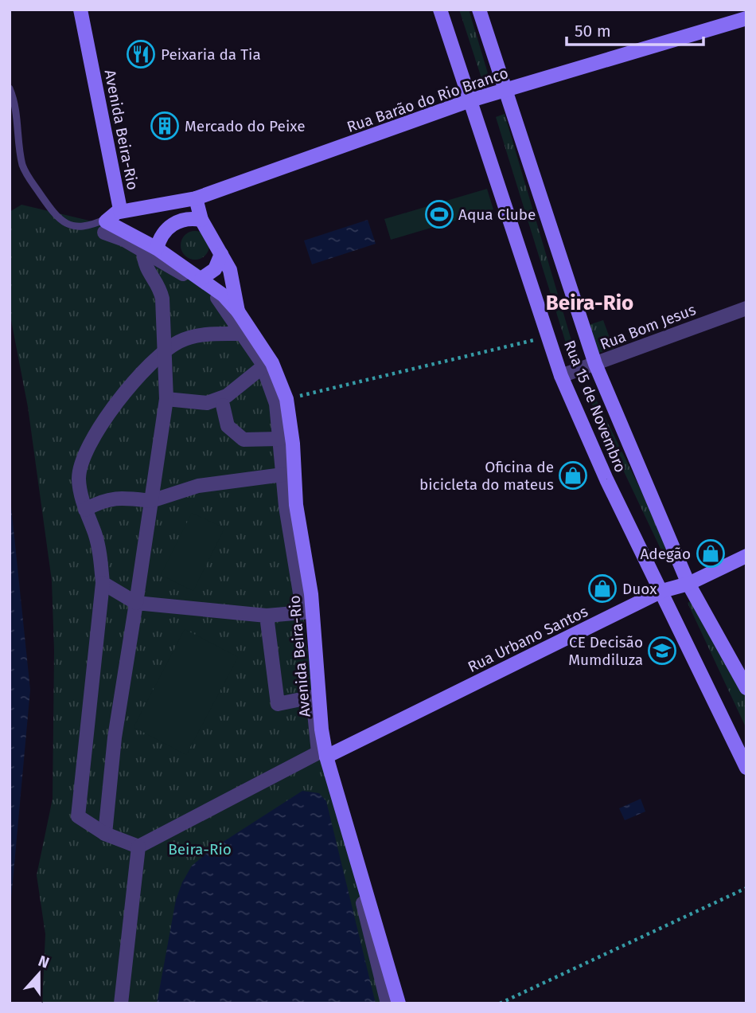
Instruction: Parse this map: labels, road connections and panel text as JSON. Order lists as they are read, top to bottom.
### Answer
{
  "streets": {
    "street": [
      "Rua Barão do Rio Branco",
      "Avenida Beira-Rio",
      "Rua Bom Jesus",
      "Rua 15 de Novembro",
      "Rua Urbano Santos"
    ]
  },
  "crossings": [
    ["Rua Barão do Rio Branco", "Avenida Beira-Rio"],
    ["Rua Barão do Rio Branco", "Rua 15 de Novembro"],
    ["Avenida Beira-Rio", "Rua Urbano Santos"],
    ["Rua Bom Jesus", "Rua 15 de Novembro"],
    ["Rua 15 de Novembro", "Rua Urbano Santos"]
  ],
  "districts": ["Beira-Rio"],
  "parks": ["Beira-Rio"],
  "places": {
    "restaurant": ["Peixaria da Tia"],
    "building": ["Mercado do Peixe"],
    "sports": ["Aqua Clube"],
    "shop": ["Oficina de bicicleta do mateus", "Adegão", "Duox"],
    "school or university": ["CE Decisão Mumdiluza"]
  },
  "scale_bar": "50 m",
  "north": "top"
}
